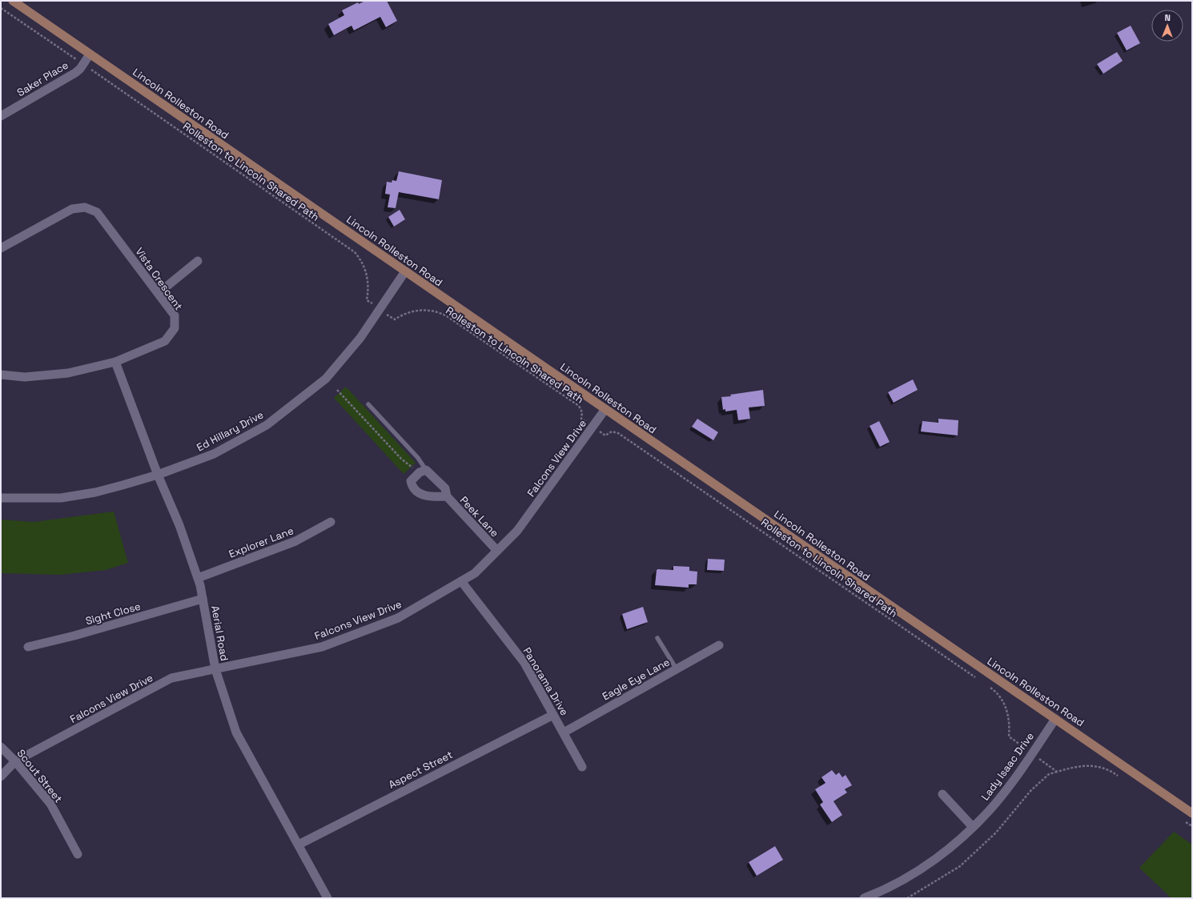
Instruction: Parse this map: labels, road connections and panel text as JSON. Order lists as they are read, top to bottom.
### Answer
{
  "streets": {
    "main road": ["Lincoln Rolleston Road"],
    "street": [
      "Saker Place",
      "Vista Crescent",
      "Ed Hillary Drive",
      "Falcons View Drive",
      "Peek Lane",
      "Explorer Lane",
      "Sight Close",
      "Aerial Road",
      "Eagle Eye Lane",
      "Panorama Drive",
      "Lady Isaac Drive",
      "Aspect Street",
      "Scout Street"
    ],
    "path": ["Rolleston to Lincoln Shared Path"]
  },
  "crossings": [
    ["Saker Place", "Lincoln Rolleston Road"],
    ["Lincoln Rolleston Road", "Ed Hillary Drive"],
    ["Lincoln Rolleston Road", "Falcons View Drive"],
    ["Lincoln Rolleston Road", "Lady Isaac Drive"],
    ["Vista Crescent", "Aerial Road"],
    ["Ed Hillary Drive", "Aerial Road"],
    ["Falcons View Drive", "Peek Lane"],
    ["Falcons View Drive", "Aerial Road"],
    ["Falcons View Drive", "Panorama Drive"],
    ["Falcons View Drive", "Scout Street"],
    ["Explorer Lane", "Aerial Road"],
    ["Sight Close", "Aerial Road"],
    ["Aerial Road", "Aspect Street"],
    ["Eagle Eye Lane", "Panorama Drive"],
    ["Panorama Drive", "Aspect Street"]
  ],
  "north": "top"
}
